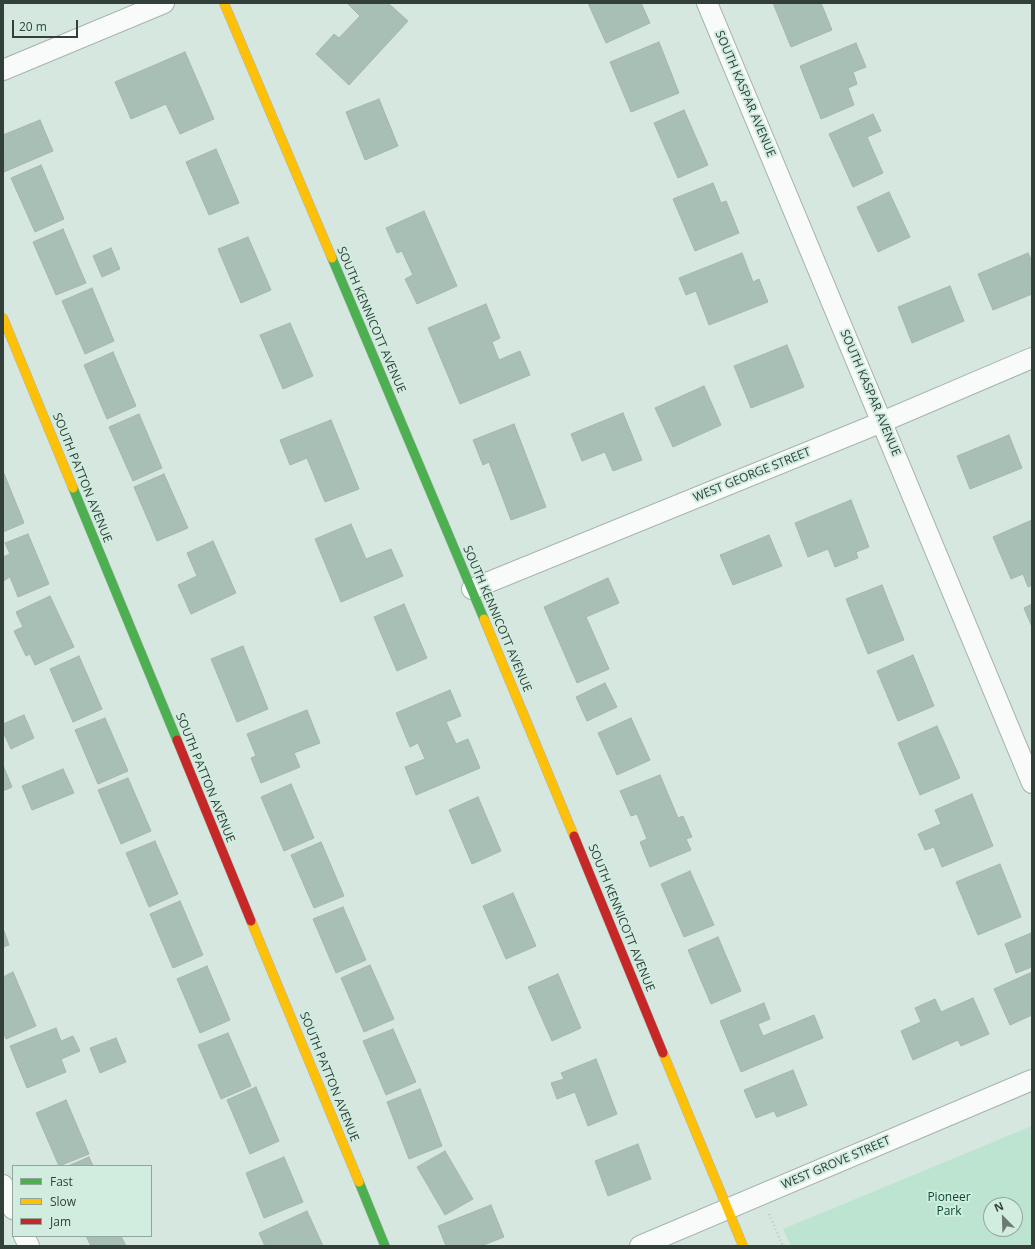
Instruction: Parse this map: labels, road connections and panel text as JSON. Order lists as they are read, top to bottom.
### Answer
{
  "streets": {
    "street": [
      "SOUTH KASPAR AVENUE",
      "SOUTH KENNICOTT AVENUE",
      "WEST GEORGE STREET",
      "SOUTH PATTON AVENUE",
      "WEST GROVE STREET"
    ]
  },
  "crossings": [
    ["SOUTH KASPAR AVENUE", "WEST GEORGE STREET"],
    ["SOUTH KENNICOTT AVENUE", "WEST GEORGE STREET"],
    ["SOUTH KENNICOTT AVENUE", "WEST GROVE STREET"]
  ],
  "parks": ["Pioneer Park"],
  "legend": ["Fast", "Slow", "Jam"],
  "scale_bar": "20 m",
  "north": "top left"
}
